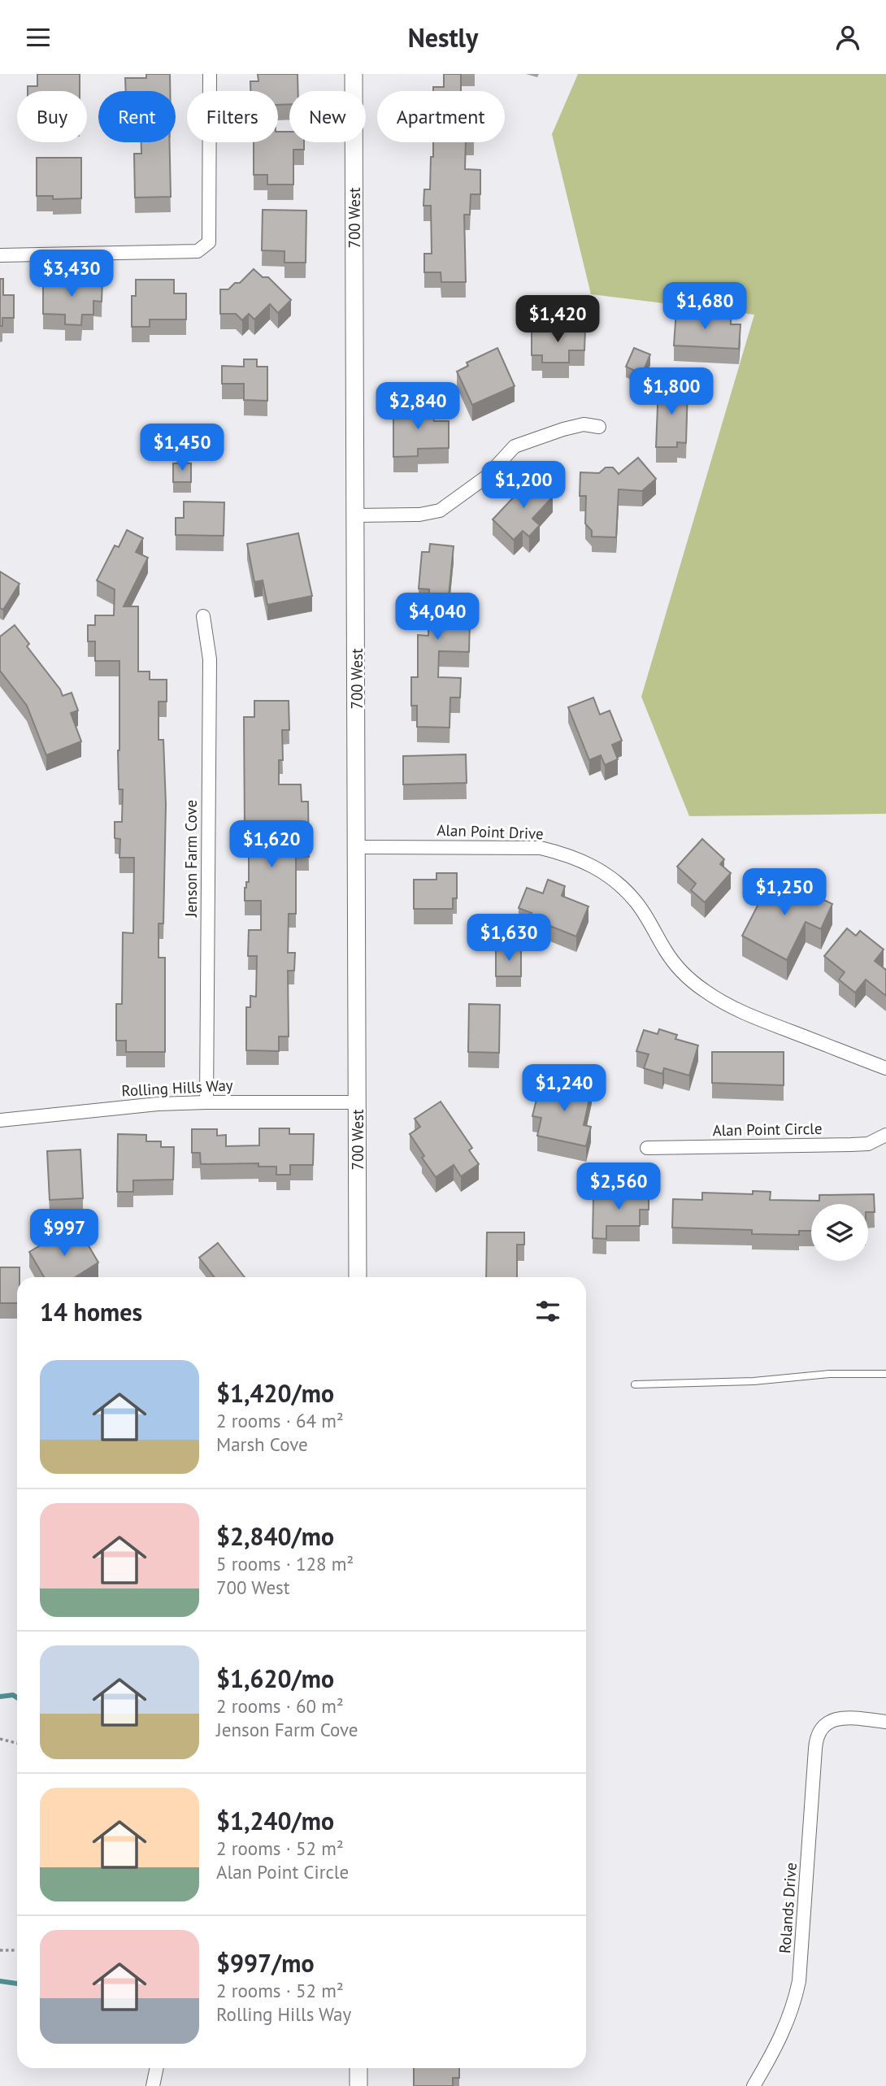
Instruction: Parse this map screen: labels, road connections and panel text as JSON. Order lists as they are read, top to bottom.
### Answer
{
  "streets": {
    "street": [
      "700 West",
      "Alan Point Drive",
      "Jenson Farm Cove",
      "Rolling Hills Way",
      "Alan Point Circle",
      "Rolands Drive"
    ]
  },
  "crossings": [
    ["700 West", "Alan Point Drive"],
    ["700 West", "Rolling Hills Way"],
    ["Jenson Farm Cove", "Rolling Hills Way"]
  ],
  "page": {
    "header": "Nestly",
    "chip": [
      "Buy",
      "Rent",
      "Filters",
      "New",
      "Apartment"
    ],
    "price": [
      "$3,430",
      "$1,680",
      "$1,420",
      "$1,800",
      "$2,840",
      "$1,450",
      "$1,200",
      "$4,040",
      "$1,620",
      "$1,250",
      "$1,630",
      "$1,240",
      "$2,560",
      "$997"
    ],
    "heading": "14 homes",
    "list": [
      {
        "name": "$1,420/mo",
        "note": "2 rooms · 64 m² · Marsh Cove"
      },
      {
        "name": "$2,840/mo",
        "note": "5 rooms · 128 m² · 700 West"
      },
      {
        "name": "$1,620/mo",
        "note": "2 rooms · 60 m² · Jenson Farm Cove"
      },
      {
        "name": "$1,240/mo",
        "note": "2 rooms · 52 m² · Alan Point Circle"
      },
      {
        "name": "$997/mo",
        "note": "2 rooms · 52 m² · Rolling Hills Way"
      }
    ]
  }
}
